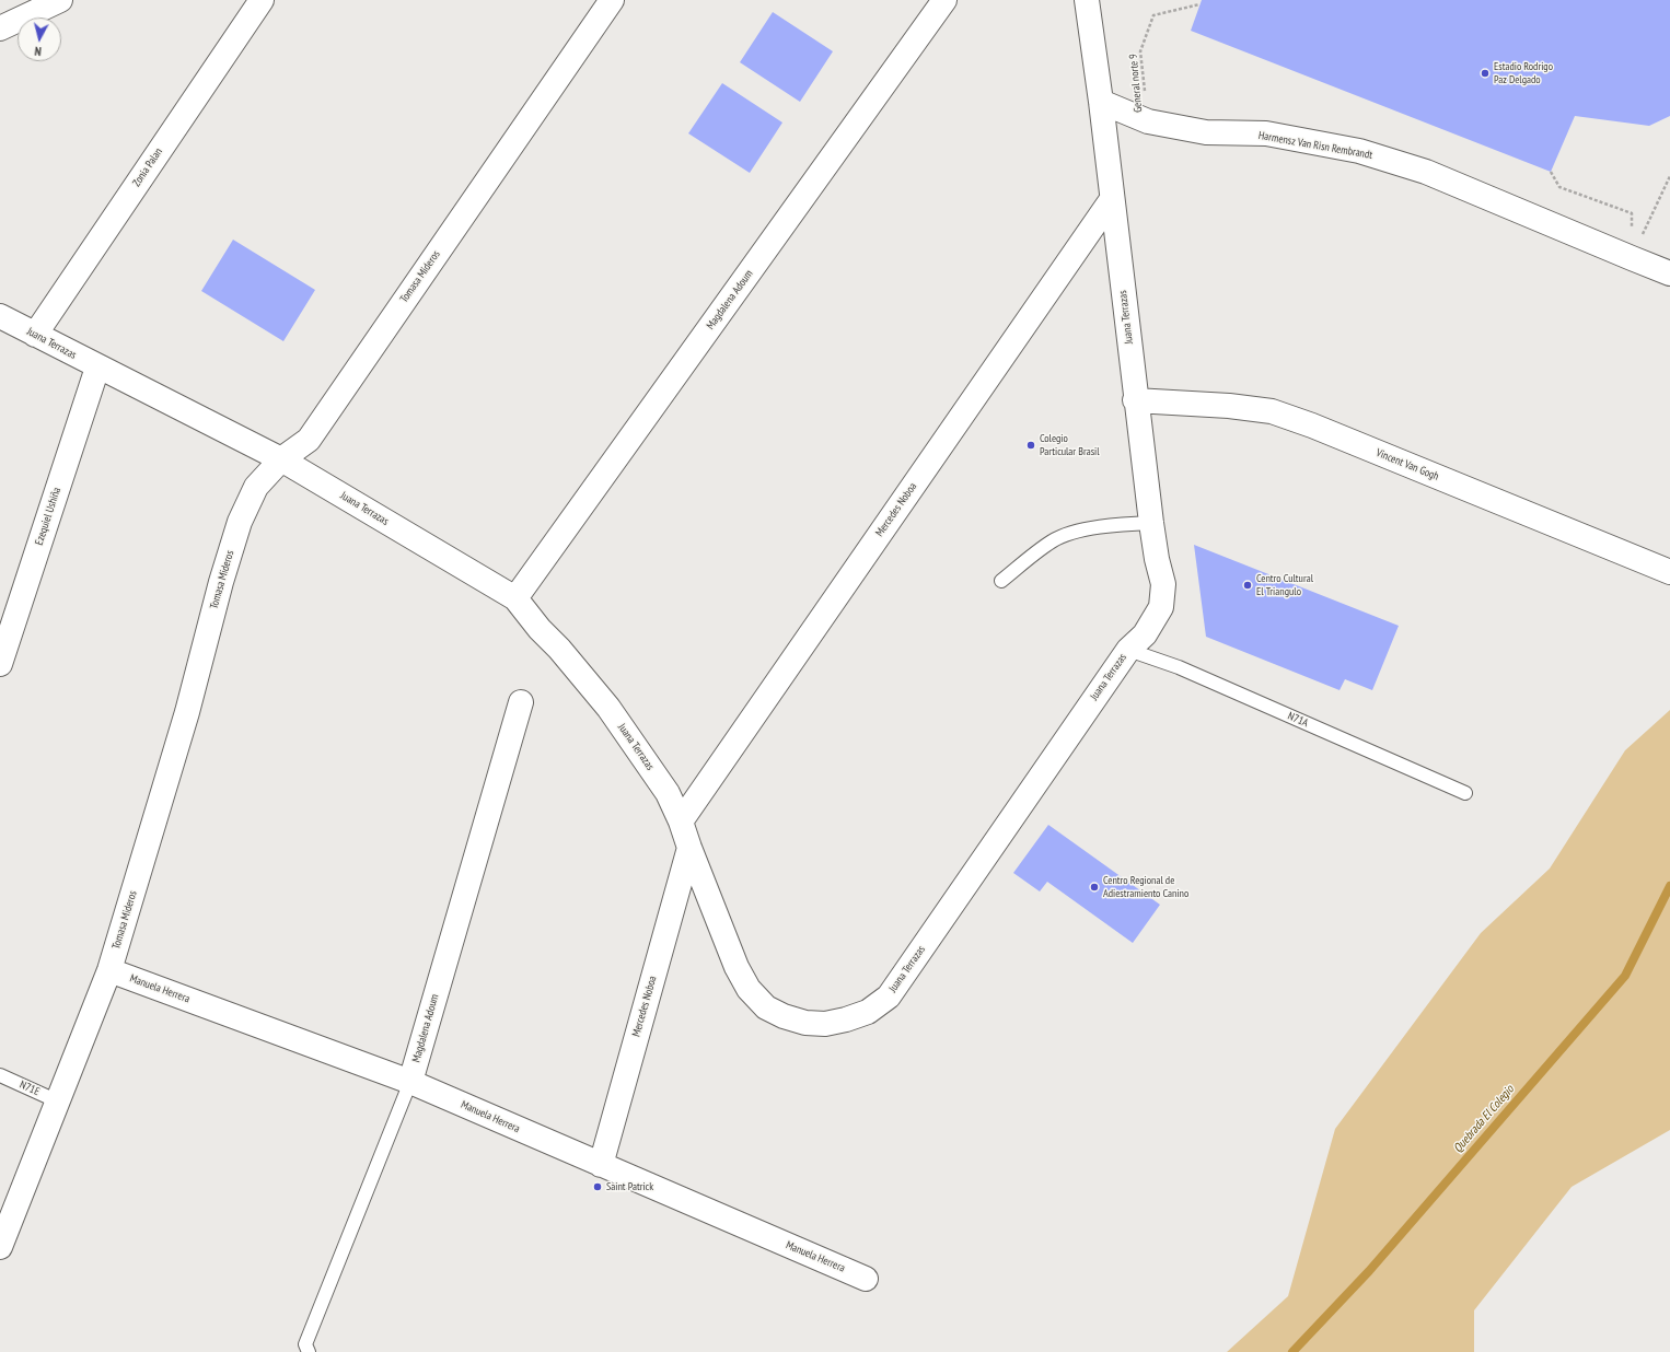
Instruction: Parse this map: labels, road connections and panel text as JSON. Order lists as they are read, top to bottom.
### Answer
{
  "streets": {
    "street": [
      "Harmensz Van Risn Rembrandt",
      "Zonia Palan",
      "Tomasa Mideros",
      "Magdalena Adoum",
      "Juana Terrazas",
      "Vincent Van Gogh",
      "Mercedes Noboa",
      "Ezequiel Ushiña",
      "Manuela Herrera"
    ],
    "lane": ["N71A", "N71E"],
    "path": ["General norte 9"]
  },
  "crossings": [
    ["General norte 9", "Harmensz Van Risn Rembrandt"],
    ["Harmensz Van Risn Rembrandt", "Juana Terrazas"],
    ["Zonia Palan", "Juana Terrazas"],
    ["Tomasa Mideros", "Juana Terrazas"],
    ["Tomasa Mideros", "Manuela Herrera"],
    ["Tomasa Mideros", "N71E"],
    ["Magdalena Adoum", "Juana Terrazas"],
    ["Magdalena Adoum", "Manuela Herrera"],
    ["Juana Terrazas", "Vincent Van Gogh"],
    ["Juana Terrazas", "Mercedes Noboa"],
    ["Juana Terrazas", "Ezequiel Ushiña"],
    ["Juana Terrazas", "N71A"],
    ["Mercedes Noboa", "Manuela Herrera"]
  ],
  "water": ["Quebrada El Colegio"],
  "places": [
    "Estadio Rodrigo Paz Delgado",
    "Colegio Particular Brasil",
    "Centro Cultural El Triangulo",
    "Centro Regional de Adiestramiento Canino",
    "Saint Patrick"
  ],
  "north": "bottom"
}
